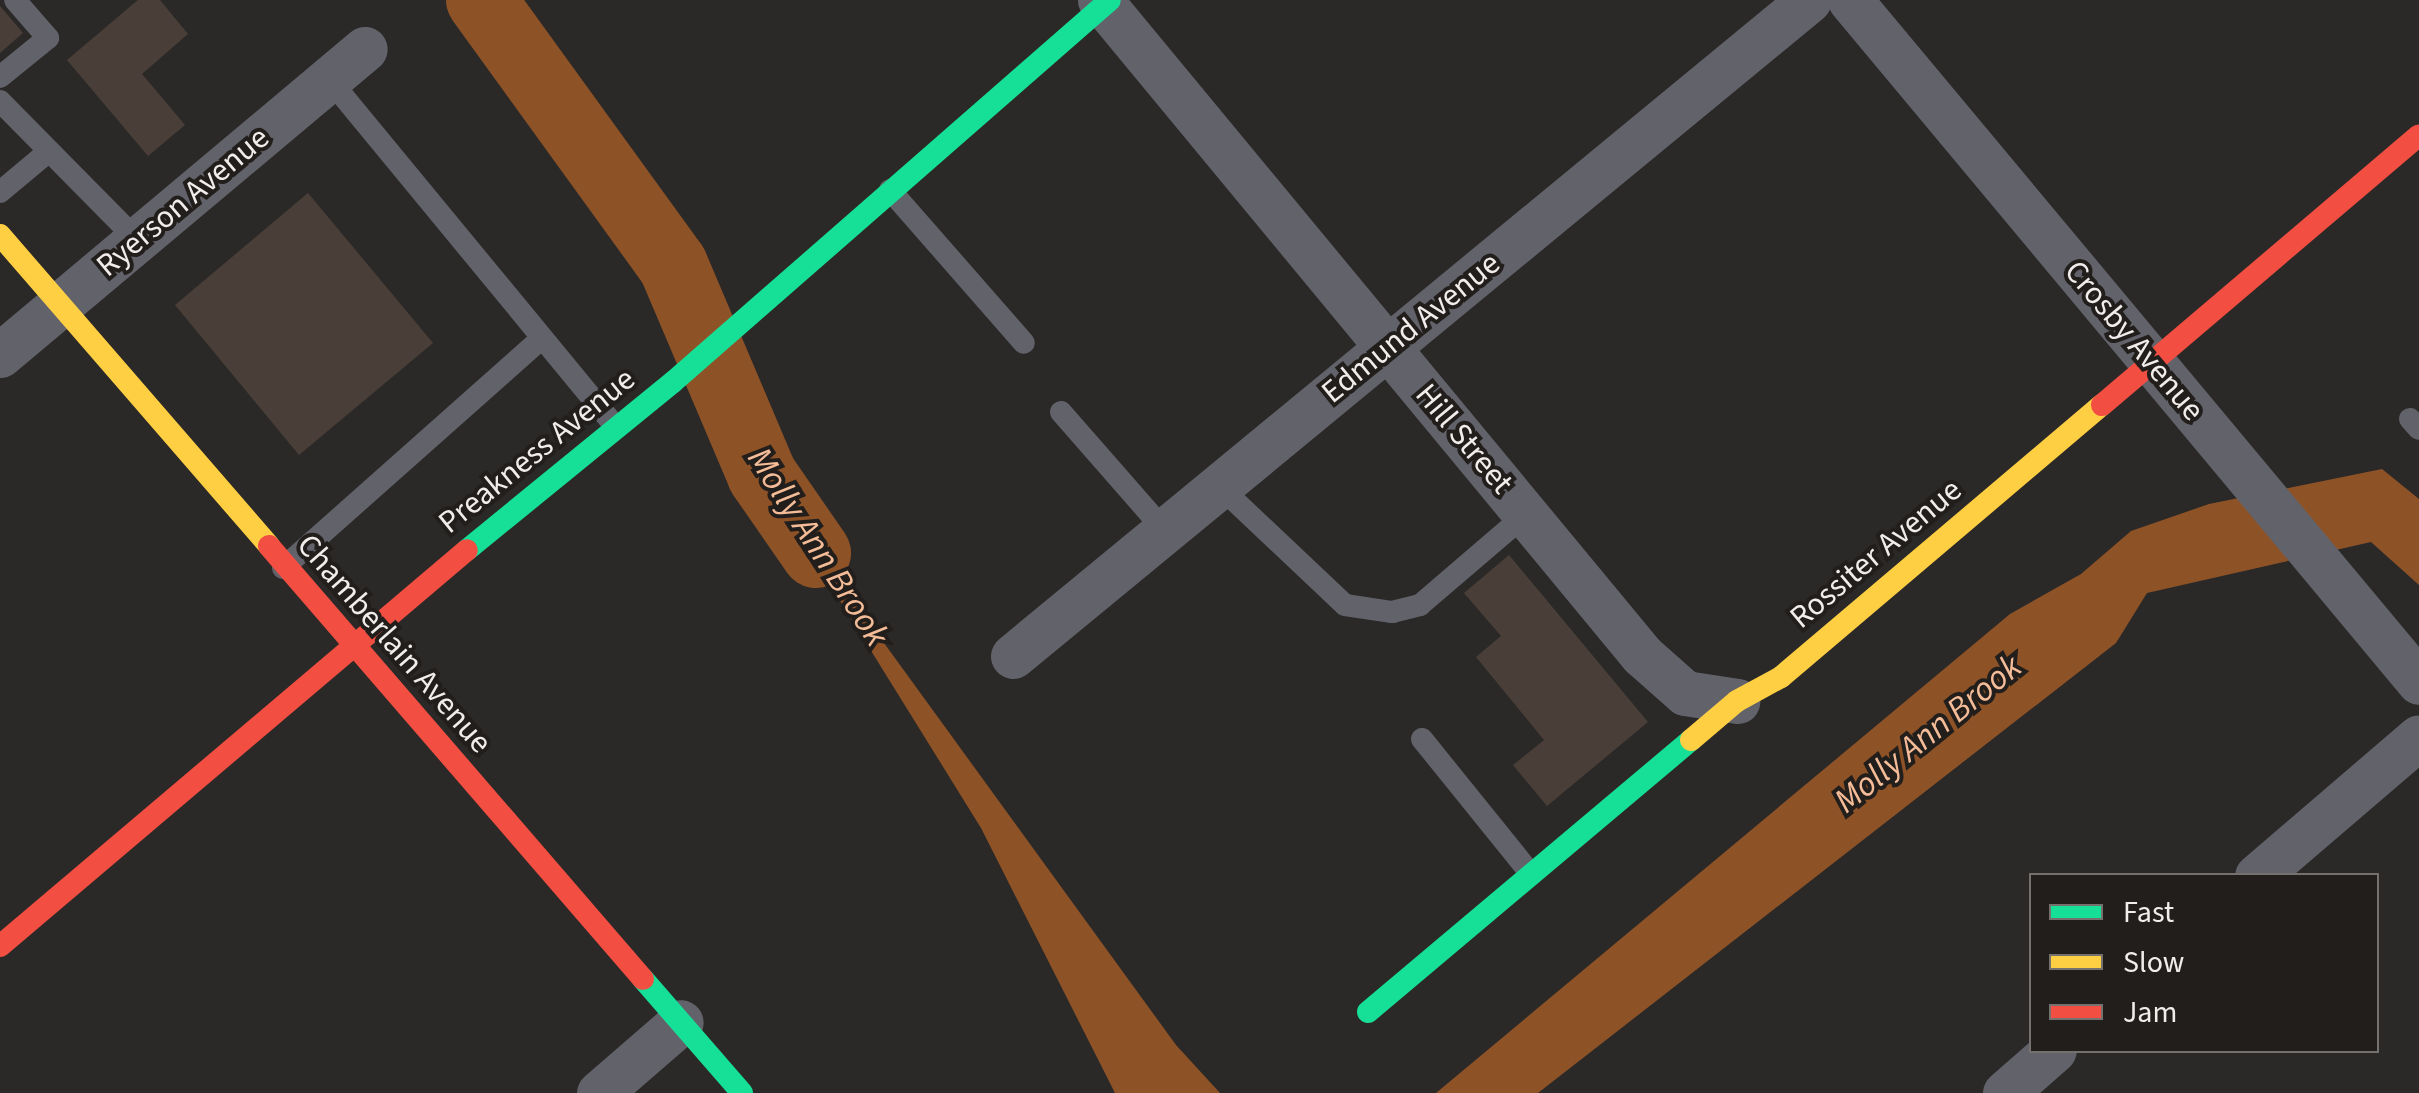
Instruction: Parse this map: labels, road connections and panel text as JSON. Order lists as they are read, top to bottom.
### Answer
{
  "streets": {
    "street": [
      "Ryerson Avenue",
      "Edmund Avenue",
      "Crosby Avenue",
      "Hill Street",
      "Preakness Avenue",
      "Rossiter Avenue",
      "Chamberlain Avenue"
    ]
  },
  "crossings": [
    ["Ryerson Avenue", "Chamberlain Avenue"],
    ["Edmund Avenue", "Hill Street"],
    ["Crosby Avenue", "Rossiter Avenue"],
    ["Hill Street", "Preakness Avenue"],
    ["Hill Street", "Rossiter Avenue"],
    ["Preakness Avenue", "Chamberlain Avenue"]
  ],
  "water": ["Molly Ann Brook"],
  "legend": ["Fast", "Slow", "Jam"]
}
